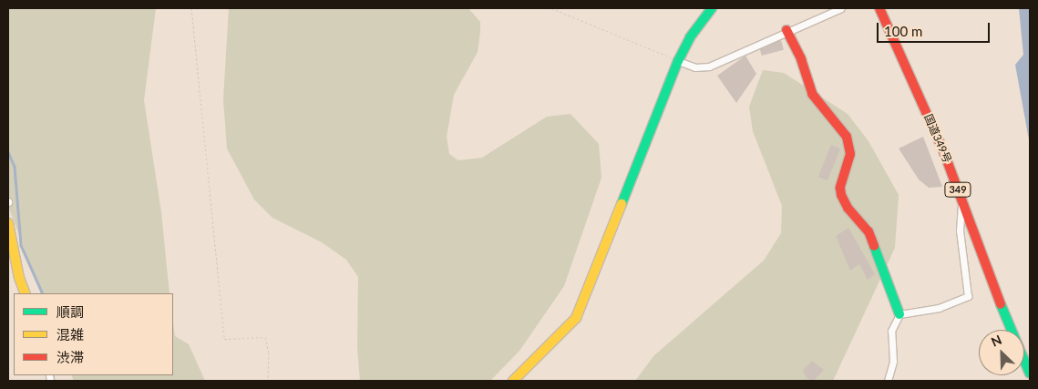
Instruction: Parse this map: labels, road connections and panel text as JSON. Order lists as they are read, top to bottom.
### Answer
{
  "streets": {
    "main road": ["国道349号", "349"]
  },
  "legend": ["順調", "混雑", "渋滞"],
  "scale_bar": "100 m",
  "north": "top left"
}
